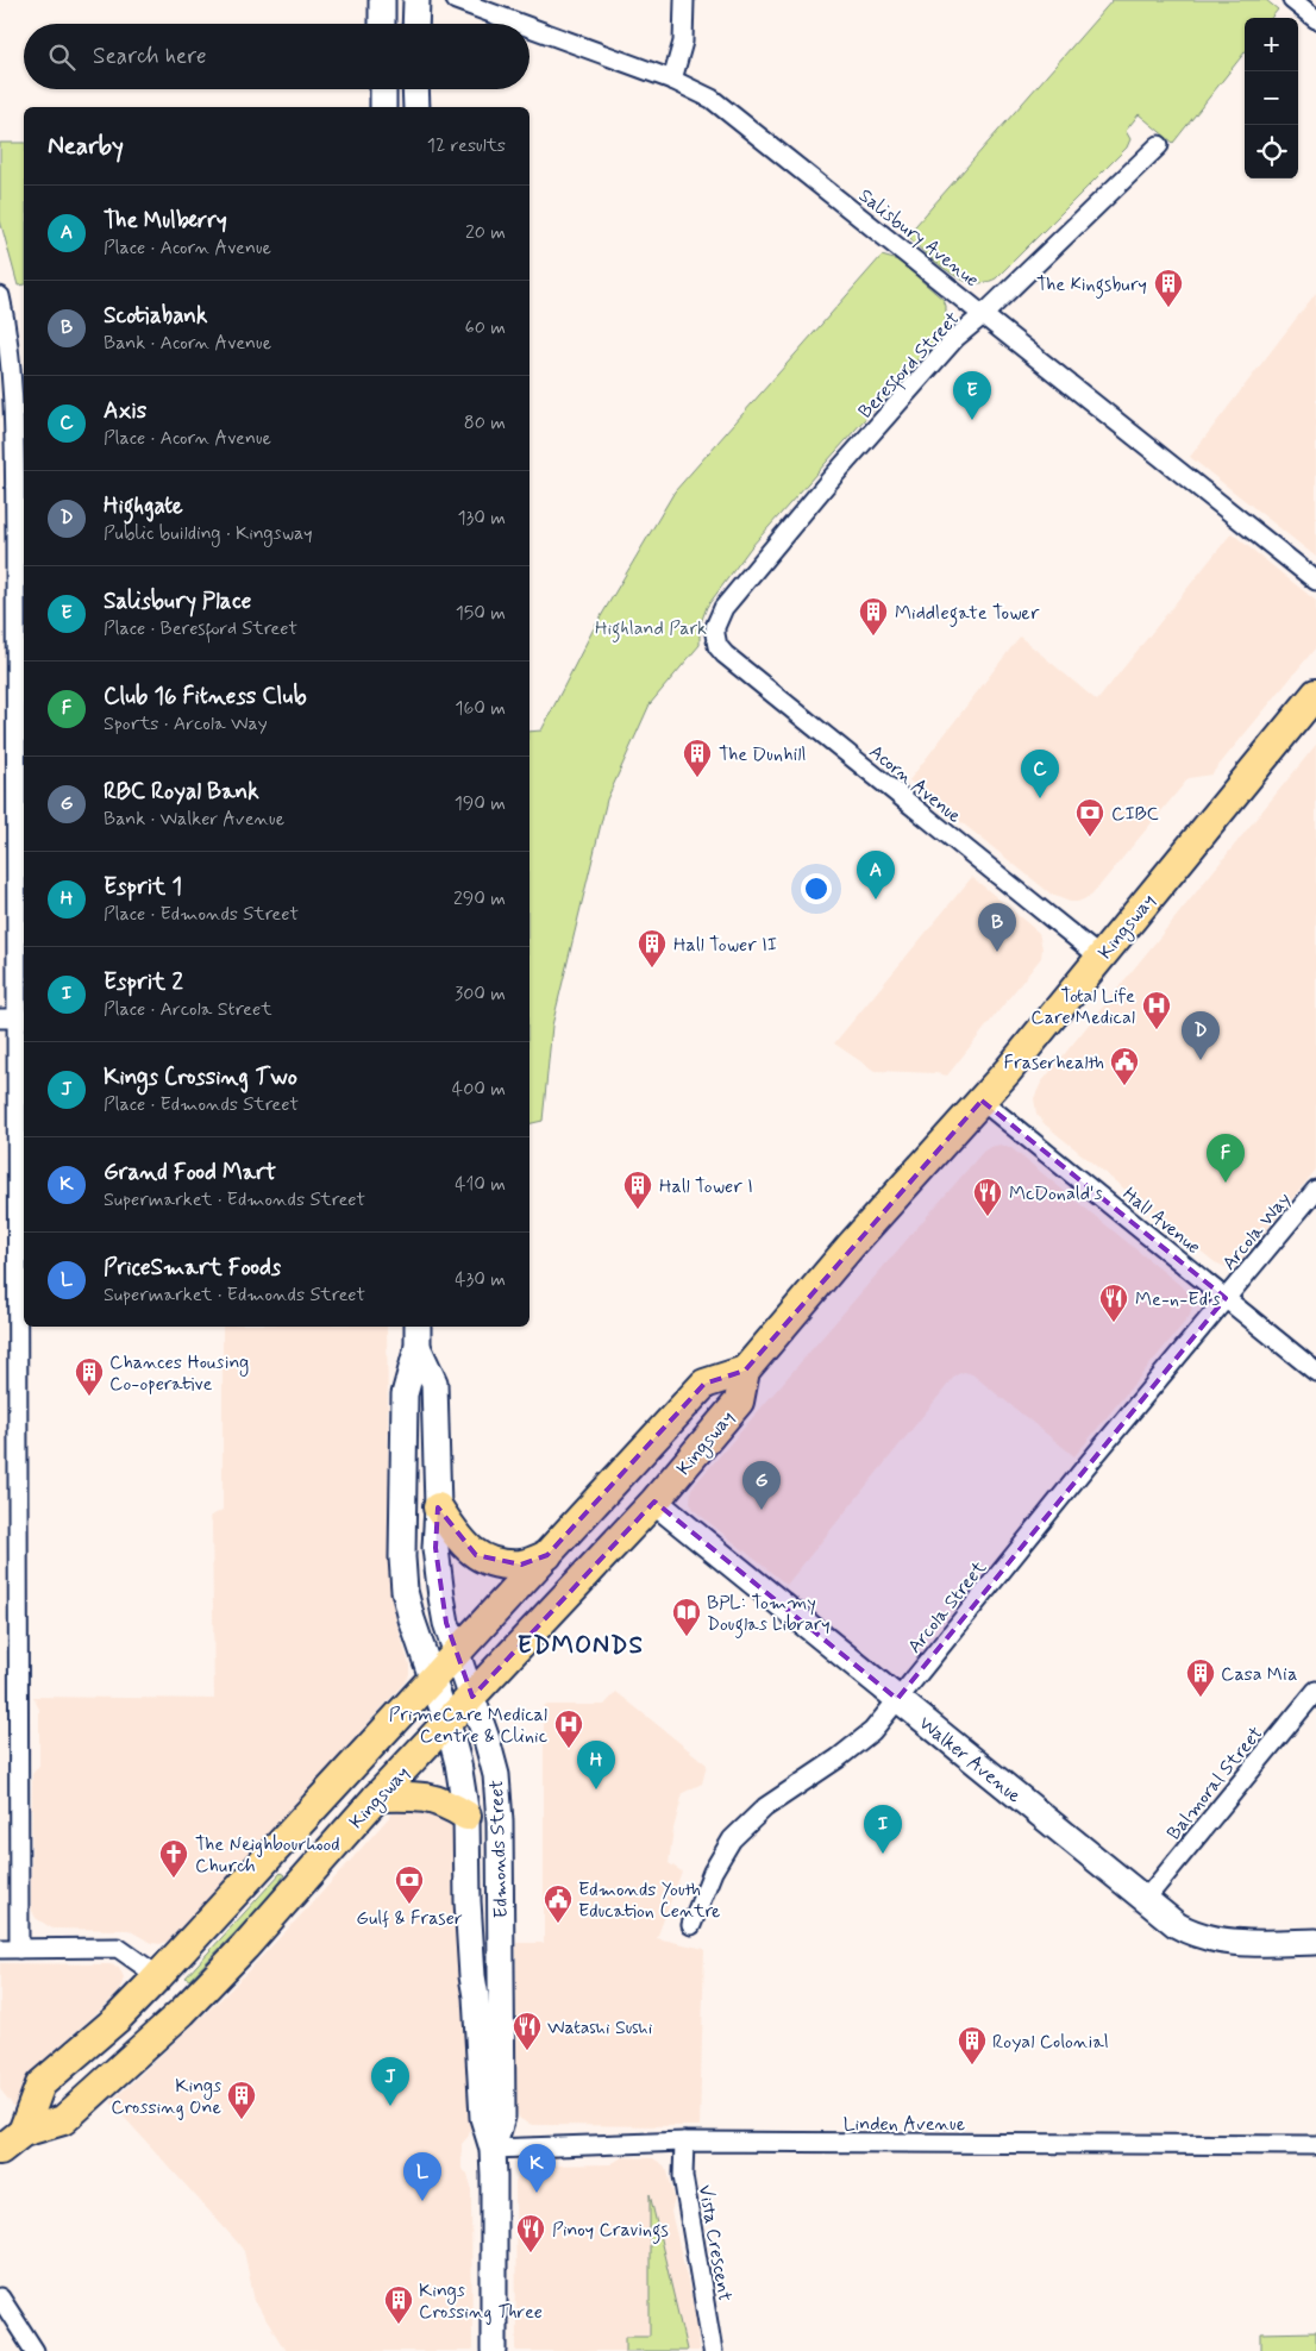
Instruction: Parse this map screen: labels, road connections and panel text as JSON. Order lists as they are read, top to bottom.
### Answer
{
  "streets": {
    "main road": ["Kingsway"],
    "street": [
      "Salisbury Avenue",
      "Beresford Street",
      "Acorn Avenue",
      "Hall Avenue",
      "Arcola Way",
      "Arcola Street",
      "Walker Avenue",
      "Balmoral Street",
      "Edmonds Street",
      "Linden Avenue",
      "Vista Crescent"
    ]
  },
  "crossings": [
    ["Salisbury Avenue", "Beresford Street"],
    ["Beresford Street", "Acorn Avenue"],
    ["Acorn Avenue", "Kingsway"],
    ["Kingsway", "Hall Avenue"],
    ["Kingsway", "Walker Avenue"],
    ["Kingsway", "Edmonds Street"],
    ["Hall Avenue", "Arcola Way"],
    ["Hall Avenue", "Arcola Street"],
    ["Arcola Way", "Arcola Street"],
    ["Arcola Street", "Walker Avenue"],
    ["Walker Avenue", "Balmoral Street"],
    ["Edmonds Street", "Linden Avenue"],
    ["Linden Avenue", "Vista Crescent"]
  ],
  "districts": ["EDMONDS"],
  "parks": ["Highland Park"],
  "places": {
    "building": [
      "The Kingsbury",
      "Middlegate Tower",
      "The Dunhill",
      "Hall Tower II",
      "Hall Tower I",
      "Chances Housing Co-operative",
      "Casa Mia",
      "Royal Colonial",
      "Kings Crossing One",
      "Kings Crossing Three"
    ],
    "bank": ["CIBC", "Gulf & Fraser"],
    "hospital": ["Total Life Care Medical", "PrimeCare Medical Centre & Clinic"],
    "public building": ["Fraserhealth", "Edmonds Youth Education Centre"],
    "restaurant": [
      "McDonald's",
      "Me-n-Ed's",
      "Watashi Sushi",
      "Pinoy Cravings"
    ],
    "library": ["BPL: Tommy Douglas Library"],
    "church": ["The Neighbourhood Church"]
  },
  "page": {
    "map_buttons": ["+", "−"],
    "search": "Search here",
    "heading": ["Nearby", "12 results"],
    "list": [
      {
        "mark": "A",
        "name": "The Mulberry",
        "note": "Place · Acorn Avenue",
        "value": "20 m"
      },
      {
        "mark": "B",
        "name": "Scotiabank",
        "note": "Bank · Acorn Avenue",
        "value": "60 m"
      },
      {
        "mark": "C",
        "name": "Axis",
        "note": "Place · Acorn Avenue",
        "value": "80 m"
      },
      {
        "mark": "D",
        "name": "Highgate",
        "note": "Public building · Kingsway",
        "value": "130 m"
      },
      {
        "mark": "E",
        "name": "Salisbury Place",
        "note": "Place · Beresford Street",
        "value": "150 m"
      },
      {
        "mark": "F",
        "name": "Club 16 Fitness Club",
        "note": "Sports · Arcola Way",
        "value": "160 m"
      },
      {
        "mark": "G",
        "name": "RBC Royal Bank",
        "note": "Bank · Walker Avenue",
        "value": "190 m"
      },
      {
        "mark": "H",
        "name": "Esprit 1",
        "note": "Place · Edmonds Street",
        "value": "290 m"
      },
      {
        "mark": "I",
        "name": "Esprit 2",
        "note": "Place · Arcola Street",
        "value": "300 m"
      },
      {
        "mark": "J",
        "name": "Kings Crossing Two",
        "note": "Place · Edmonds Street",
        "value": "400 m"
      },
      {
        "mark": "K",
        "name": "Grand Food Mart",
        "note": "Supermarket · Edmonds Street",
        "value": "410 m"
      },
      {
        "mark": "L",
        "name": "PriceSmart Foods",
        "note": "Supermarket · Edmonds Street",
        "value": "430 m"
      }
    ],
    "pins": [
      "E",
      "C",
      "A",
      "B",
      "D",
      "F",
      "G",
      "H",
      "I",
      "J",
      "K",
      "L"
    ]
  }
}
